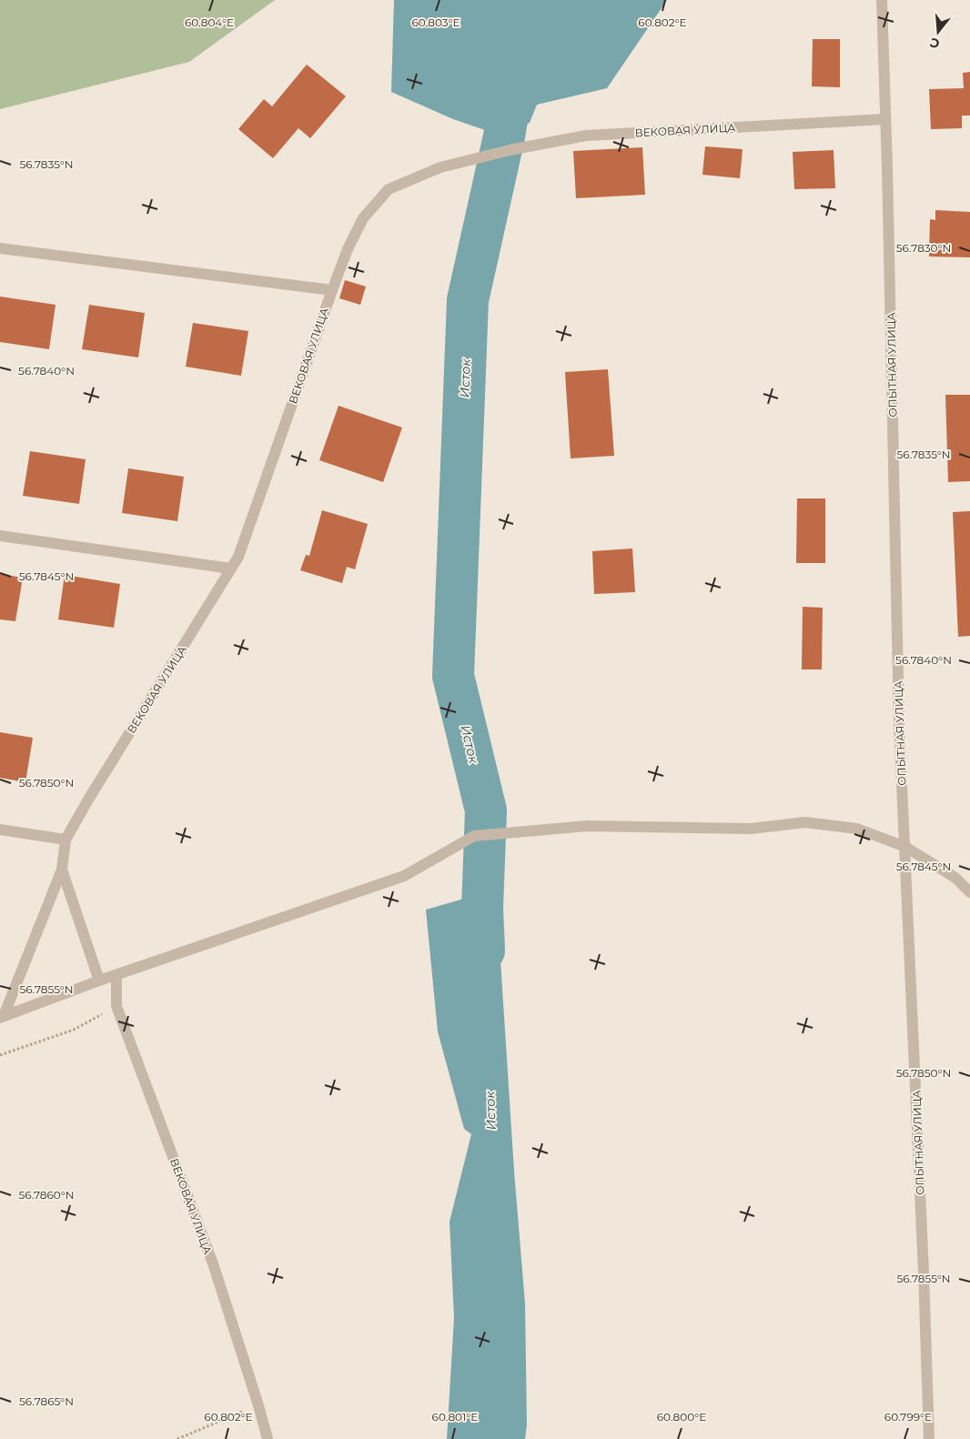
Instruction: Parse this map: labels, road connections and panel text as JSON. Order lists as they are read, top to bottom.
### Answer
{
  "streets": {
    "street": ["ВЕКОВАЯ УЛИЦА", "ОПЫТНАЯ УЛИЦА"]
  },
  "crossings": [
    ["ВЕКОВАЯ УЛИЦА", "ОПЫТНАЯ УЛИЦА"]
  ],
  "water": ["Исток"],
  "north": "bottom",
  "coordinates": [
    "60.804°E",
    "60.803°E",
    "60.802°E",
    "56.7835°N",
    "56.7830°N",
    "56.7840°N",
    "56.7845°N",
    "56.7850°N",
    "56.7855°N",
    "56.7860°N",
    "56.7865°N",
    "60.801°E",
    "60.800°E",
    "60.799°E"
  ]
}
